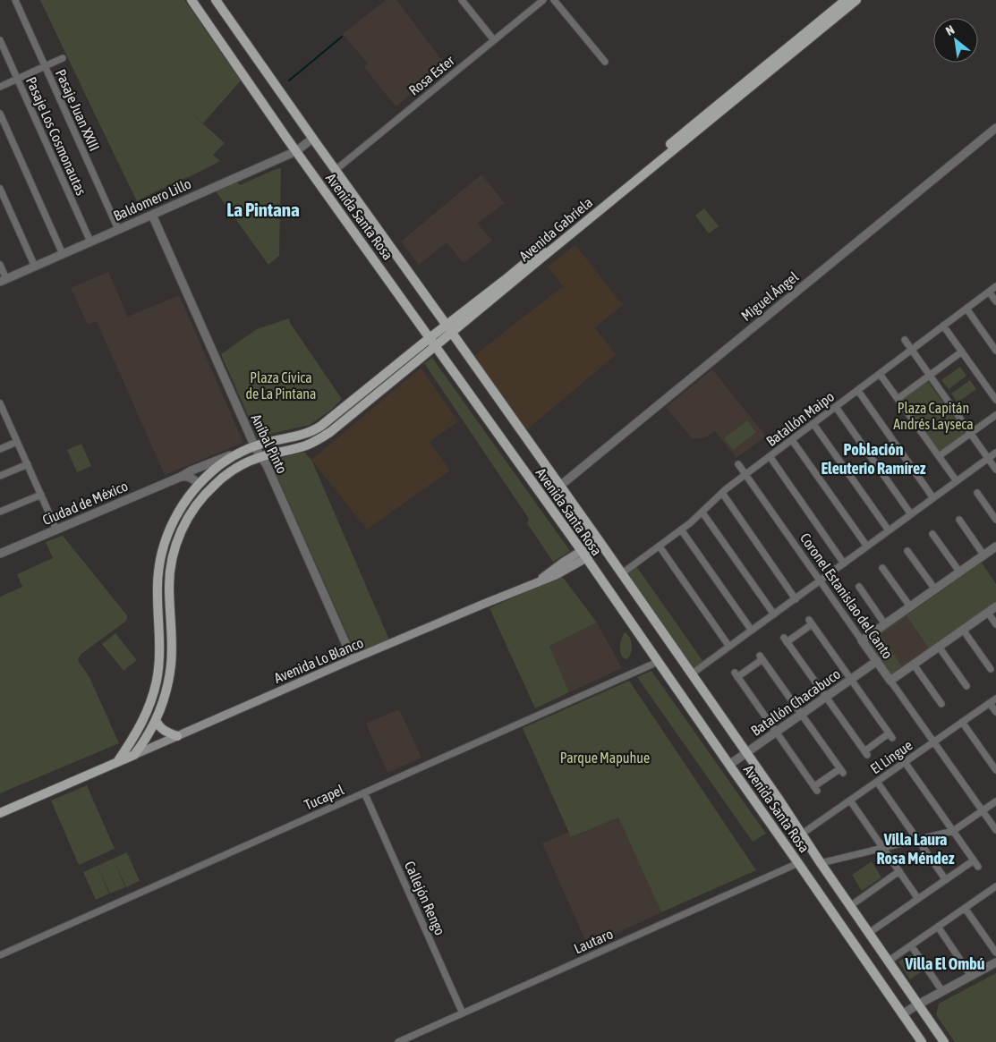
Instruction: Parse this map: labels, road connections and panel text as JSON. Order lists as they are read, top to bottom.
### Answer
{
  "streets": {
    "main road": ["Avenida Santa Rosa", "Avenida Gabriela", "Avenida Lo Blanco"],
    "street": [
      "Rosa Ester",
      "Pasaje Juan XXIII",
      "Pasaje Los Cosmonautas",
      "Baldomero Lillo",
      "Miguel Ángel",
      "Batallón Maipo",
      "Aníbal Pinto",
      "Ciudad de México",
      "Coronel Estanislao del Canto",
      "Batallón Chacabuco",
      "El Lingue",
      "Tucapel",
      "Callejón Rengo",
      "Lautaro"
    ]
  },
  "crossings": [
    ["Rosa Ester", "Avenida Santa Rosa"],
    ["Pasaje Juan XXIII", "Baldomero Lillo"],
    ["Pasaje Los Cosmonautas", "Baldomero Lillo"],
    ["Baldomero Lillo", "Avenida Santa Rosa"],
    ["Baldomero Lillo", "Aníbal Pinto"],
    ["Avenida Santa Rosa", "Avenida Gabriela"],
    ["Avenida Santa Rosa", "Miguel Ángel"],
    ["Avenida Santa Rosa", "Batallón Maipo"],
    ["Avenida Santa Rosa", "Avenida Lo Blanco"],
    ["Avenida Santa Rosa", "Batallón Chacabuco"],
    ["Avenida Santa Rosa", "El Lingue"],
    ["Avenida Santa Rosa", "Tucapel"],
    ["Avenida Santa Rosa", "Lautaro"],
    ["Avenida Gabriela", "Aníbal Pinto"],
    ["Avenida Gabriela", "Ciudad de México"],
    ["Avenida Gabriela", "Avenida Lo Blanco"],
    ["Batallón Maipo", "Coronel Estanislao del Canto"],
    ["Aníbal Pinto", "Avenida Lo Blanco"],
    ["Coronel Estanislao del Canto", "Batallón Chacabuco"],
    ["Coronel Estanislao del Canto", "El Lingue"],
    ["Tucapel", "Callejón Rengo"],
    ["Callejón Rengo", "Lautaro"]
  ],
  "districts": [
    "La Pintana",
    "Población Eleuterio Ramírez",
    "Villa Laura Rosa Méndez",
    "Villa El Ombú"
  ],
  "parks": ["Plaza Cívica de La Pintana", "Plaza Capitán Andrés Layseca", "Parque Mapuhue"],
  "north": "top left"
}
